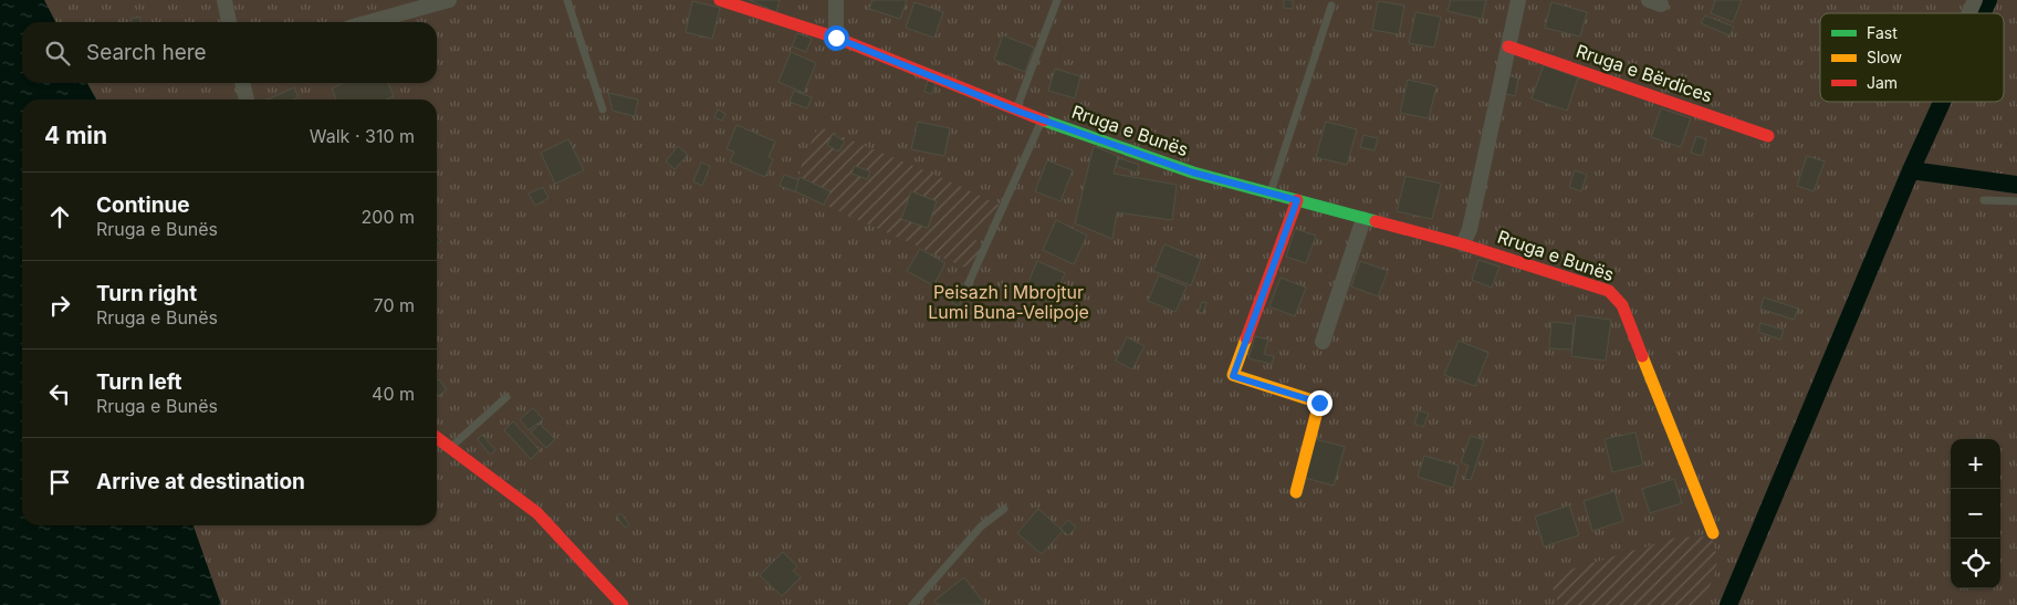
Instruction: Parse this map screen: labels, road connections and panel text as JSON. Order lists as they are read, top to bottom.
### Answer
{
  "streets": {
    "street": ["Rruga e Bërdices", "Rruga e Bunës"]
  },
  "parks": ["Peisazh i Mbrojtur Lumi Buna-Velipoje"],
  "legend": ["Fast", "Slow", "Jam"],
  "page": {
    "search": "Search here",
    "heading": ["4 min", "Walk · 310 m"],
    "list": [
      ["Continue", "Rruga e Bunës", "200 m"],
      ["Turn right", "Rruga e Bunës", "70 m"],
      ["Turn left", "Rruga e Bunës", "40 m"],
      "Arrive at destination"
    ],
    "map_buttons": ["+", "−"]
  }
}
